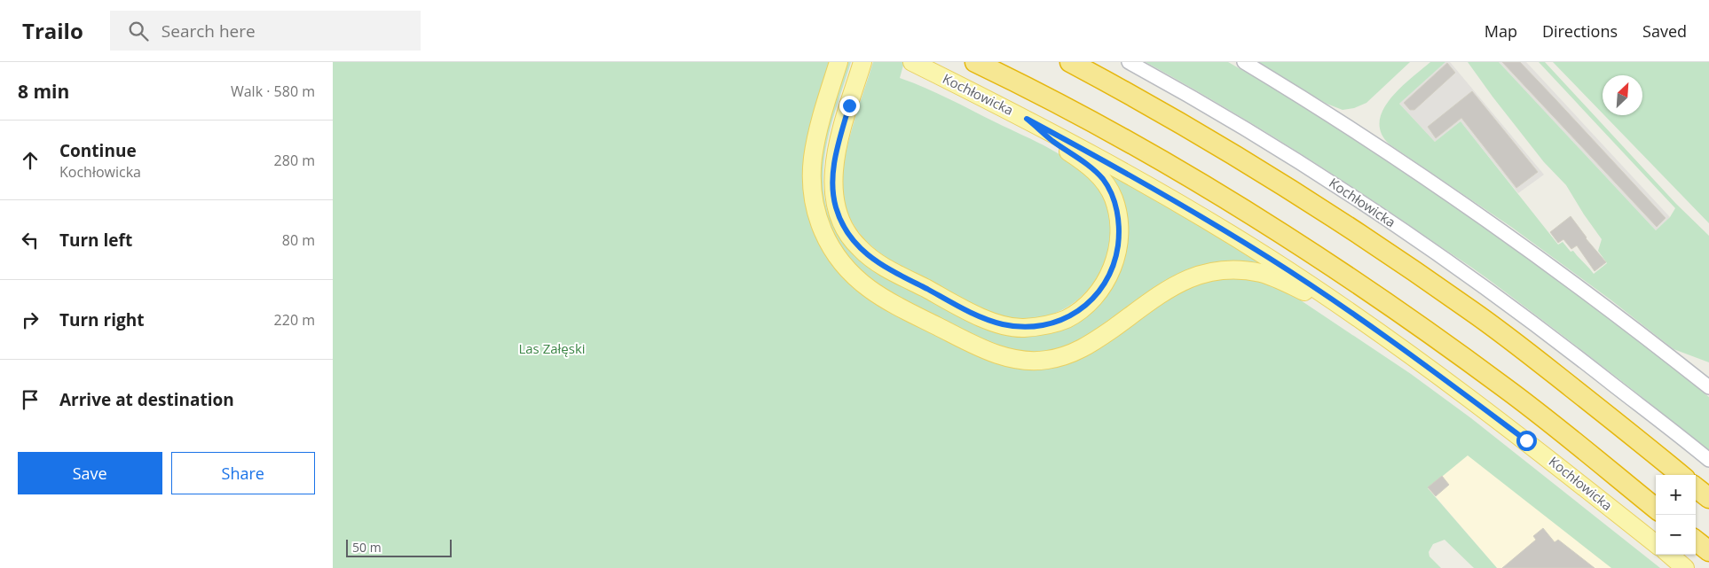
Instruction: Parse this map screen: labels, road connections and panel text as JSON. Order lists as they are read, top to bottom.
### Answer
{
  "streets": {
    "main road": ["Kochłowicka"]
  },
  "parks": ["Las Załęski"],
  "scale_bar": "50 m",
  "north": "top right",
  "page": {
    "header": "Trailo",
    "search": "Search here",
    "nav": ["Map", "Directions", "Saved"],
    "heading": ["8 min", "Walk · 580 m"],
    "list": [
      ["Continue", "Kochłowicka", "280 m"],
      ["Turn left", "80 m"],
      ["Turn right", "220 m"],
      "Arrive at destination"
    ],
    "buttons": ["Save", "Share"],
    "map_buttons": ["+", "−"],
    "scale": "50 m"
  }
}
